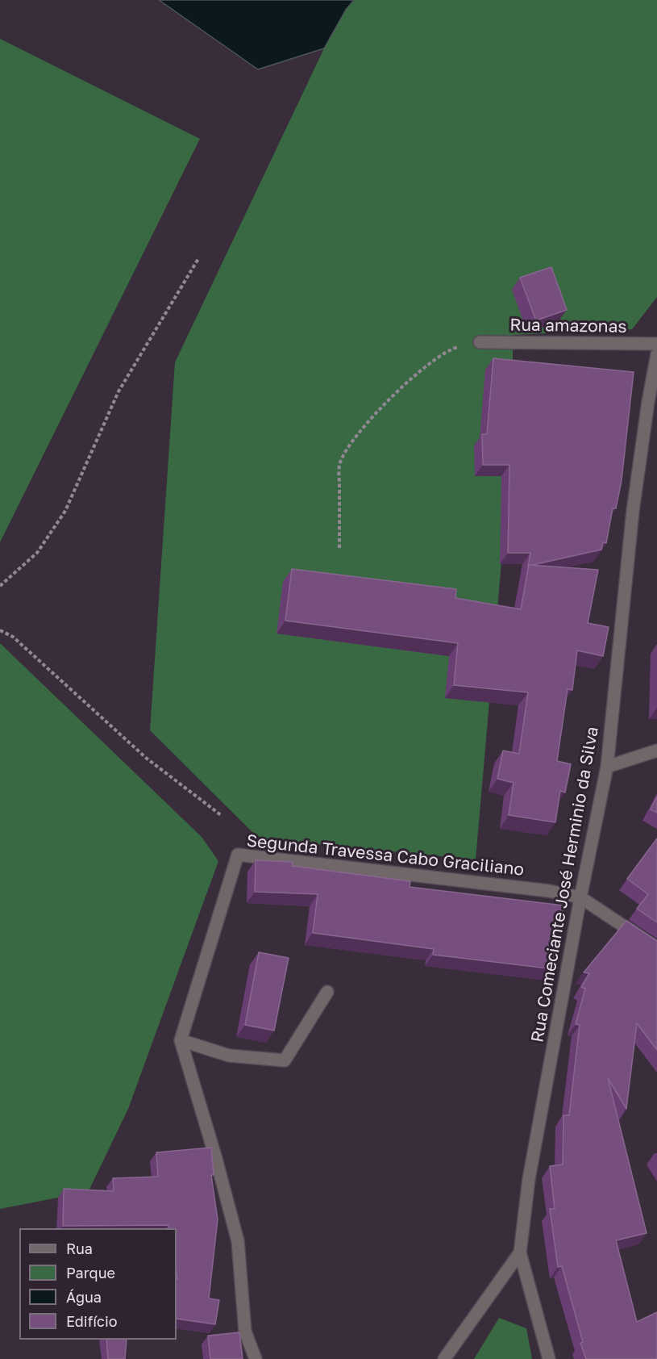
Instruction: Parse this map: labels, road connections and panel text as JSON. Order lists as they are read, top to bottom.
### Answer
{
  "streets": {
    "street": ["Rua amazonas", "Segunda Travessa Cabo Graciliano", "Rua Comeciante José Herminio da Silva"]
  },
  "crossings": [
    ["Segunda Travessa Cabo Graciliano", "Rua Comeciante José Herminio da Silva"]
  ],
  "legend": [
    "Rua",
    "Parque",
    "Água",
    "Edifício"
  ]
}
